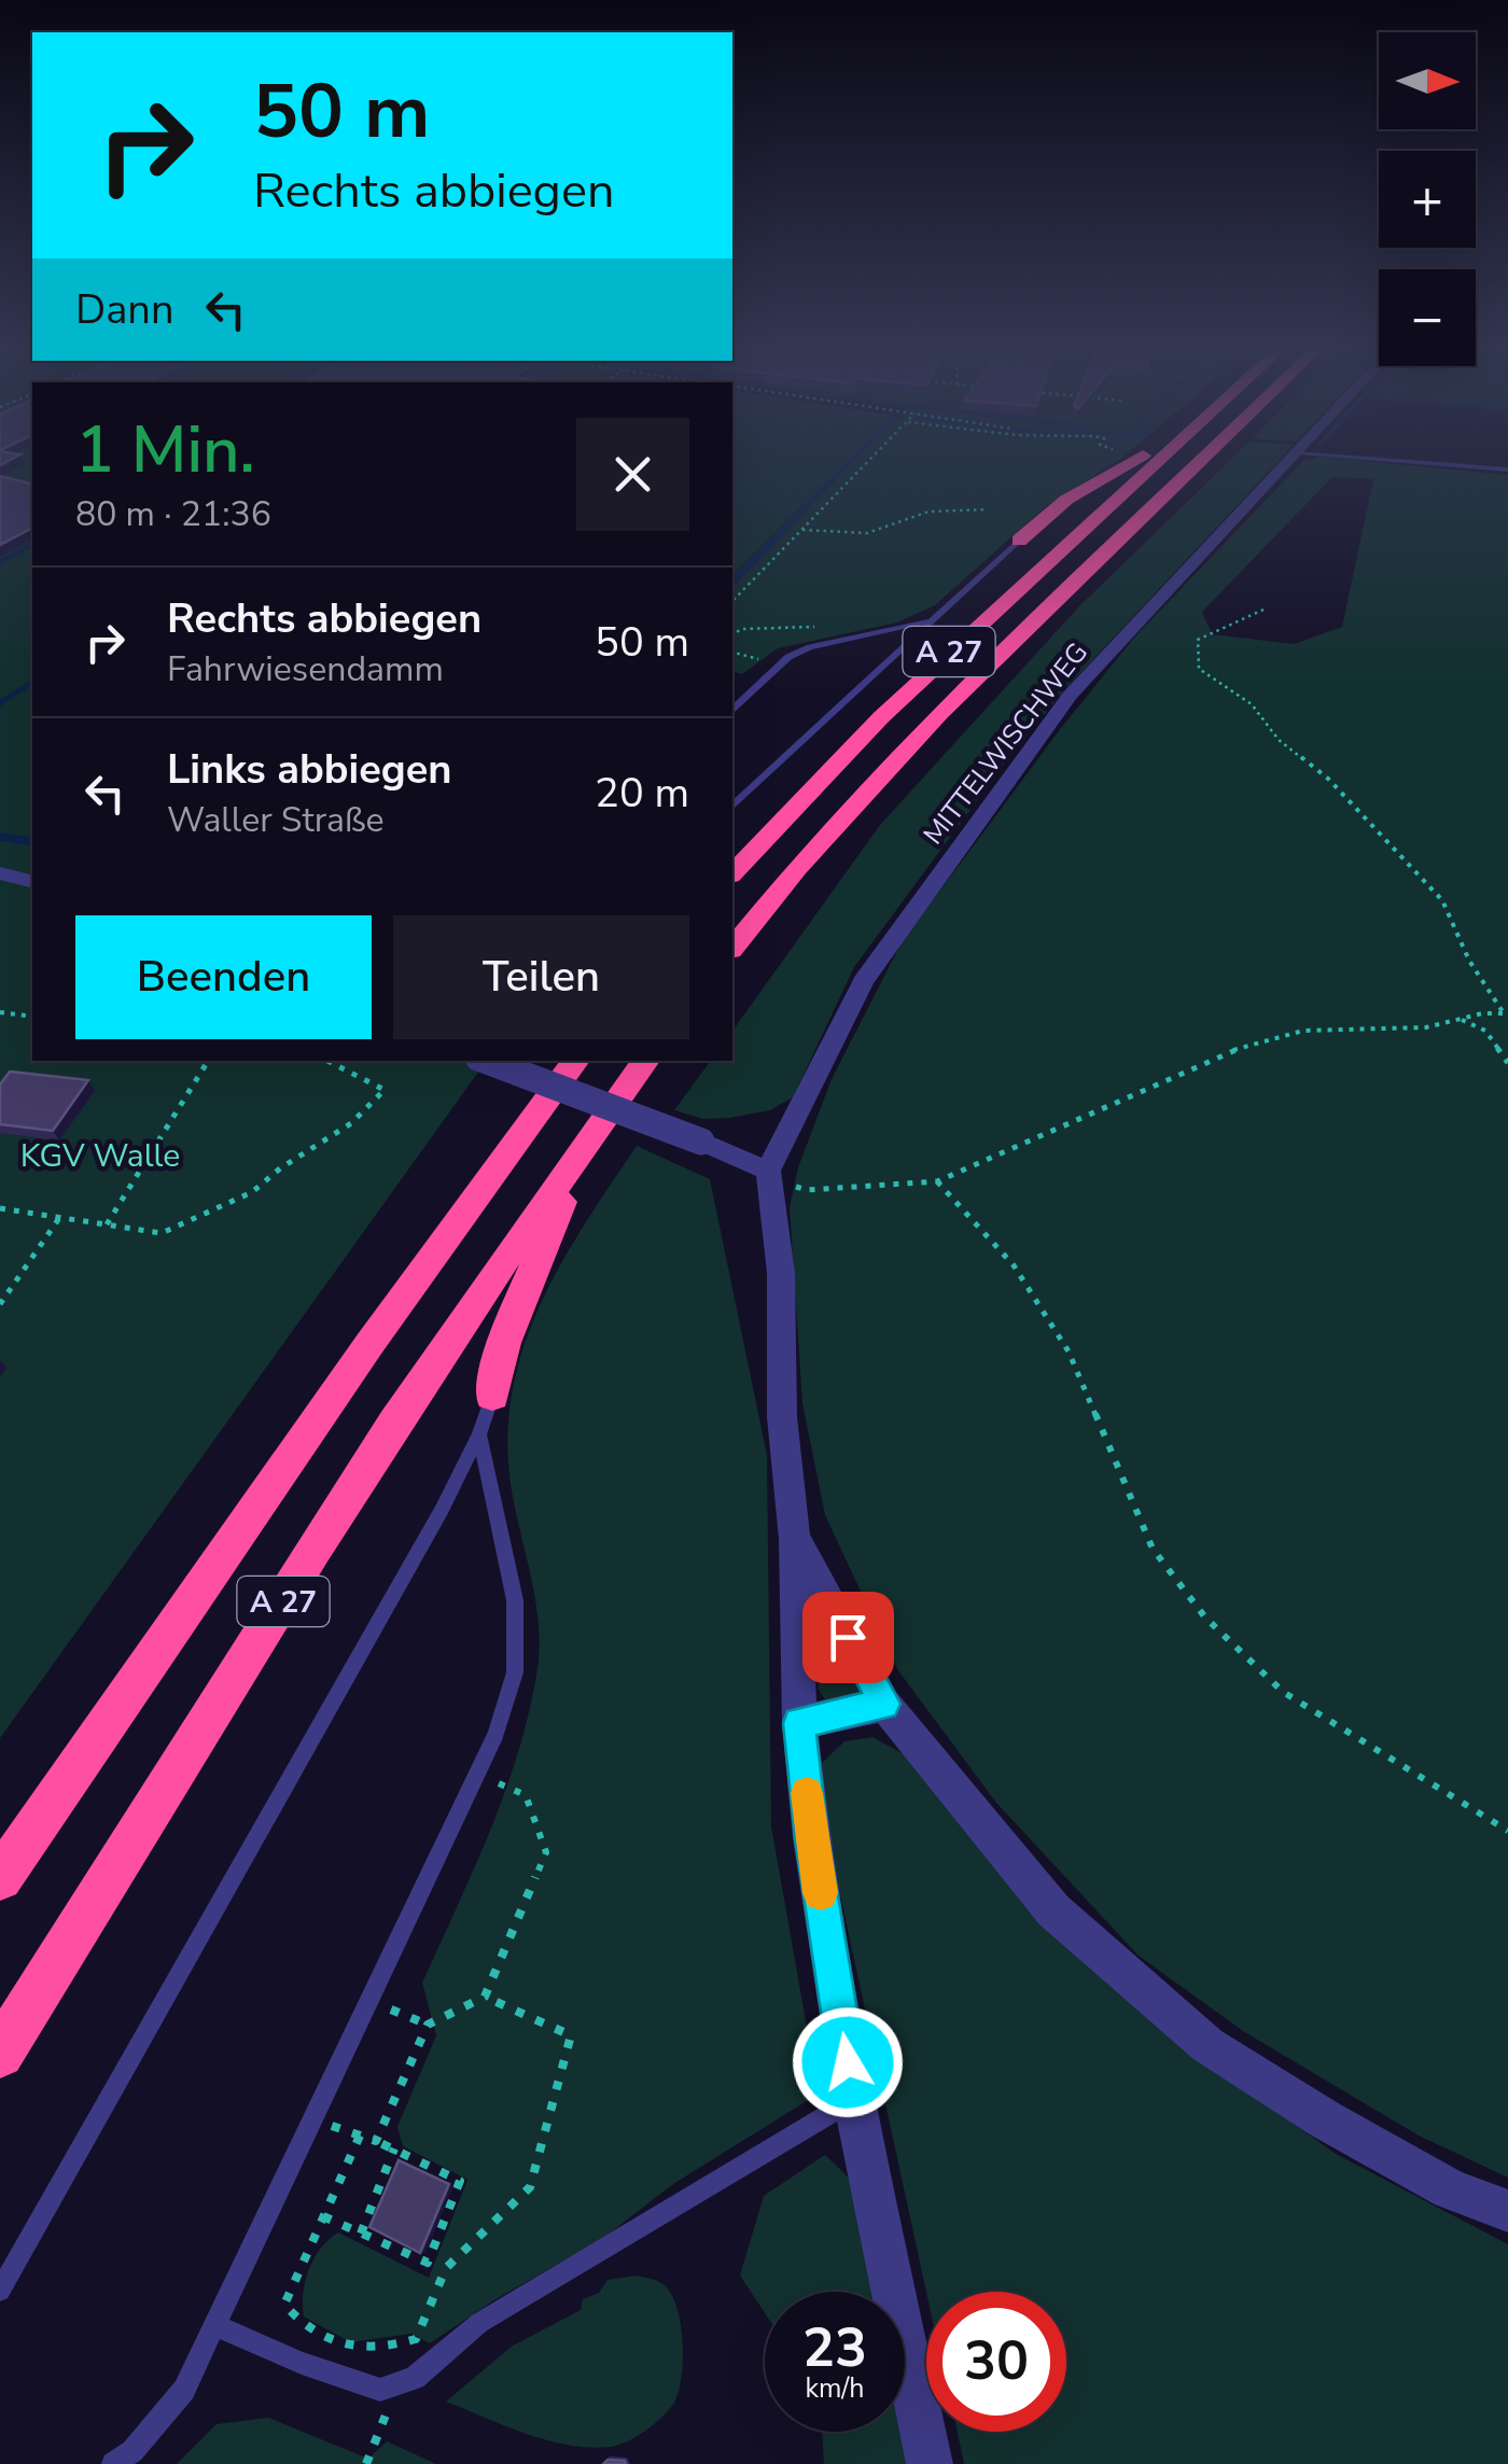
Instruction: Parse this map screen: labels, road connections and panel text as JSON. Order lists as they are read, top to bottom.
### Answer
{
  "streets": {
    "highway": ["A 27"],
    "street": ["MITTELWISCHWEG"]
  },
  "parks": ["KGV Walle"],
  "north": "right",
  "page": {
    "map_buttons": ["+", "−"],
    "turn": ["50 m", "Rechts abbiegen"],
    "then": "Dann",
    "heading": ["1 Min.", "80 m · 21:36"],
    "list": [
      {
        "name": "Rechts abbiegen",
        "note": "Fahrwiesendamm",
        "value": "50 m"
      },
      {
        "name": "Links abbiegen",
        "note": "Waller Straße",
        "value": "20 m"
      }
    ],
    "buttons": ["Beenden", "Teilen"],
    "speed": "23 km/h",
    "limit": "30"
  }
}
